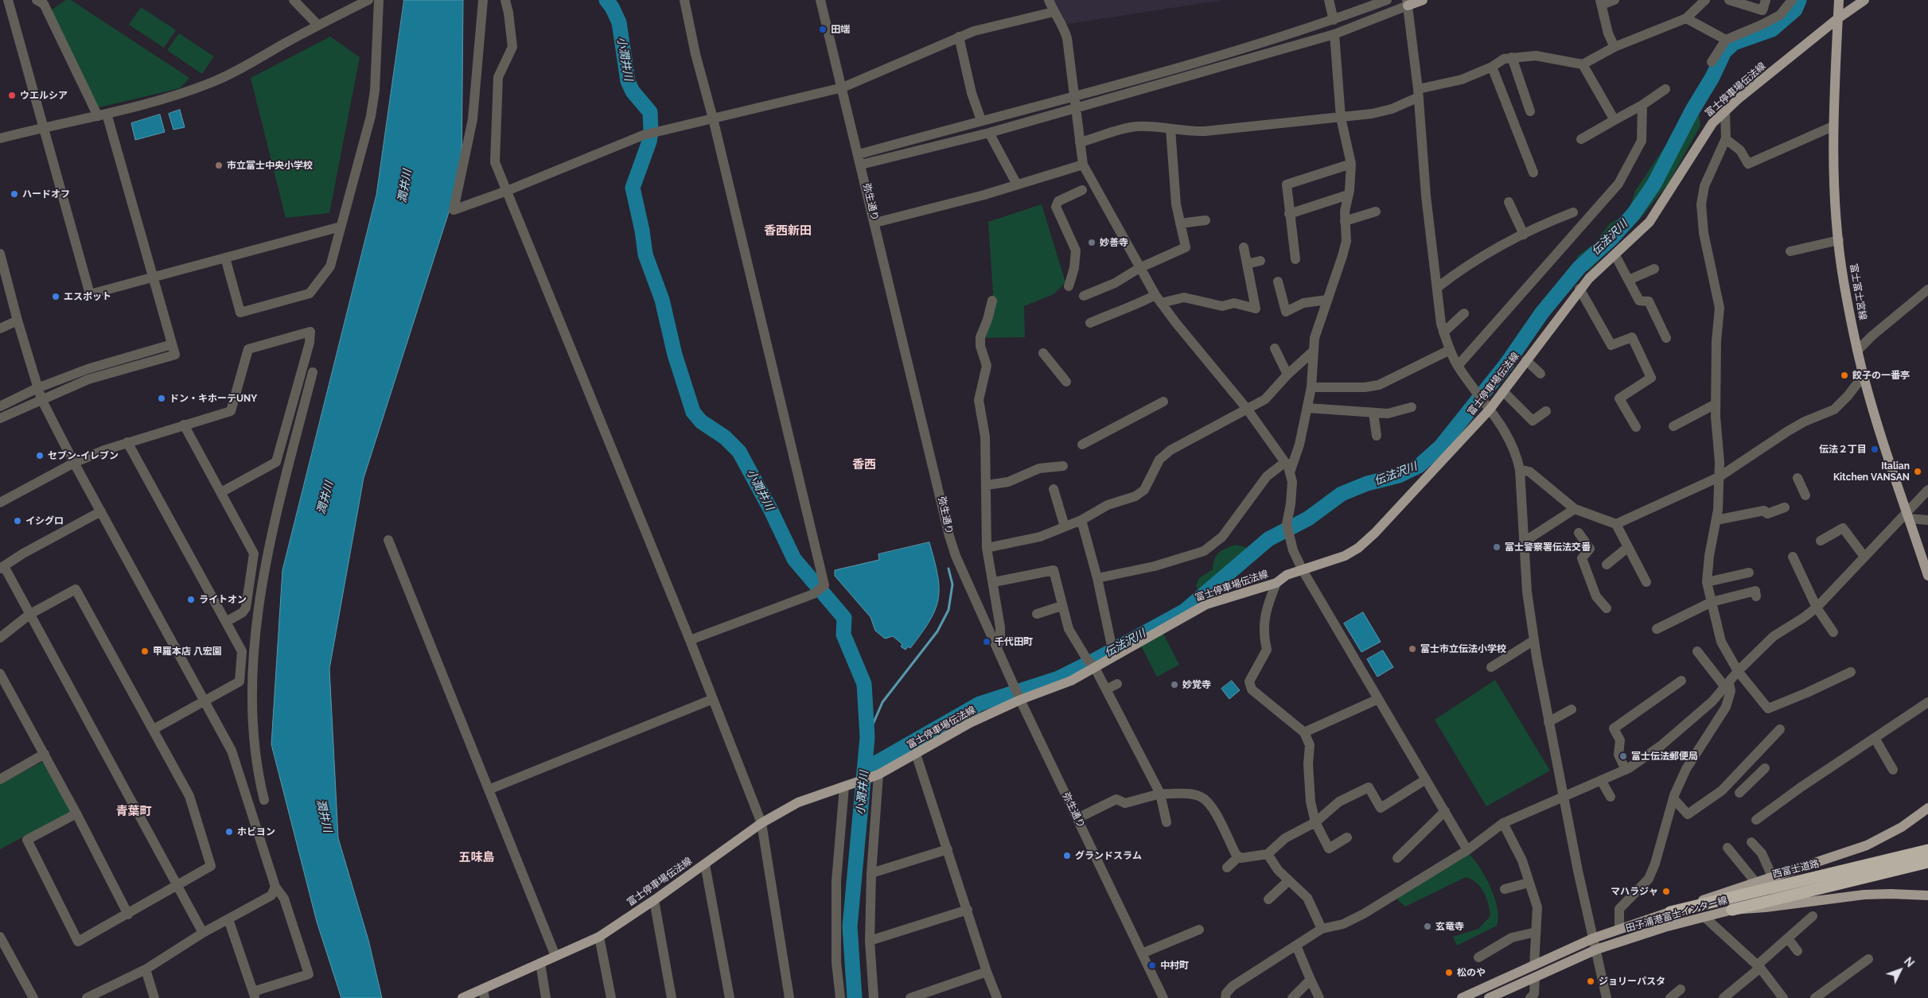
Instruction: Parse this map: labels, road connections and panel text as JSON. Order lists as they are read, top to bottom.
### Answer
{
  "streets": {
    "highway": ["西富士道路"],
    "main road": ["富士停車場伝法線", "富士富士宮線", "田子浦港富士インター線"],
    "street": ["弥生通り"]
  },
  "crossings": [
    ["富士停車場伝法線", "弥生通り"],
    ["富士停車場伝法線", "富士富士宮線"],
    ["西富士道路", "田子浦港富士インター線"]
  ],
  "districts": [
    "香西新田",
    "香西",
    "青葉町",
    "五味島"
  ],
  "water": ["小潤井川", "潤井川", "伝法沢川"],
  "places": [
    "田端",
    "ウエルシア",
    "市立富士中央小学校",
    "ハードオフ",
    "妙善寺",
    "エスポット",
    "餃子の一番亭",
    "ドン・キホーテUNY",
    "伝法２丁目",
    "セブン-イレブン",
    "Italian Kitchen VANSAN",
    "イシグロ",
    "富士警察署伝法交番",
    "ライトオン",
    "千代田町",
    "富士市立伝法小学校",
    "甲羅本店 八宏園",
    "妙覚寺",
    "富士伝法郵便局",
    "ホビヨン",
    "グランドスラム",
    "マハラジャ",
    "玄竜寺",
    "中村町",
    "松のや",
    "ジョリーパスタ"
  ],
  "north": "top right"
}
